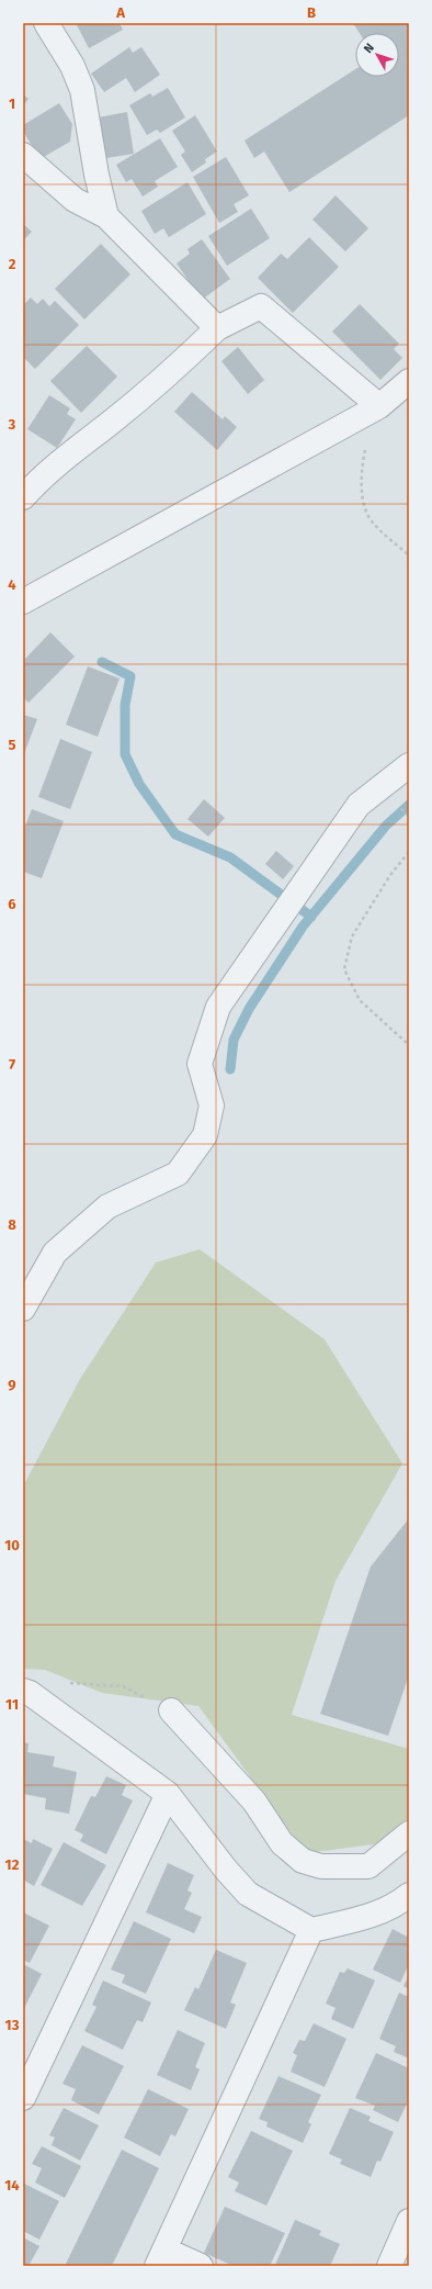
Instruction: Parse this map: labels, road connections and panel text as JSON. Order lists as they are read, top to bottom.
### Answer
{
  "north": "top left",
  "grid": {
    "columns": ["A", "B"],
    "rows": [
      "1",
      "2",
      "3",
      "4",
      "5",
      "6",
      "7",
      "8",
      "9",
      "10",
      "11",
      "12",
      "13",
      "14"
    ]
  }
}
